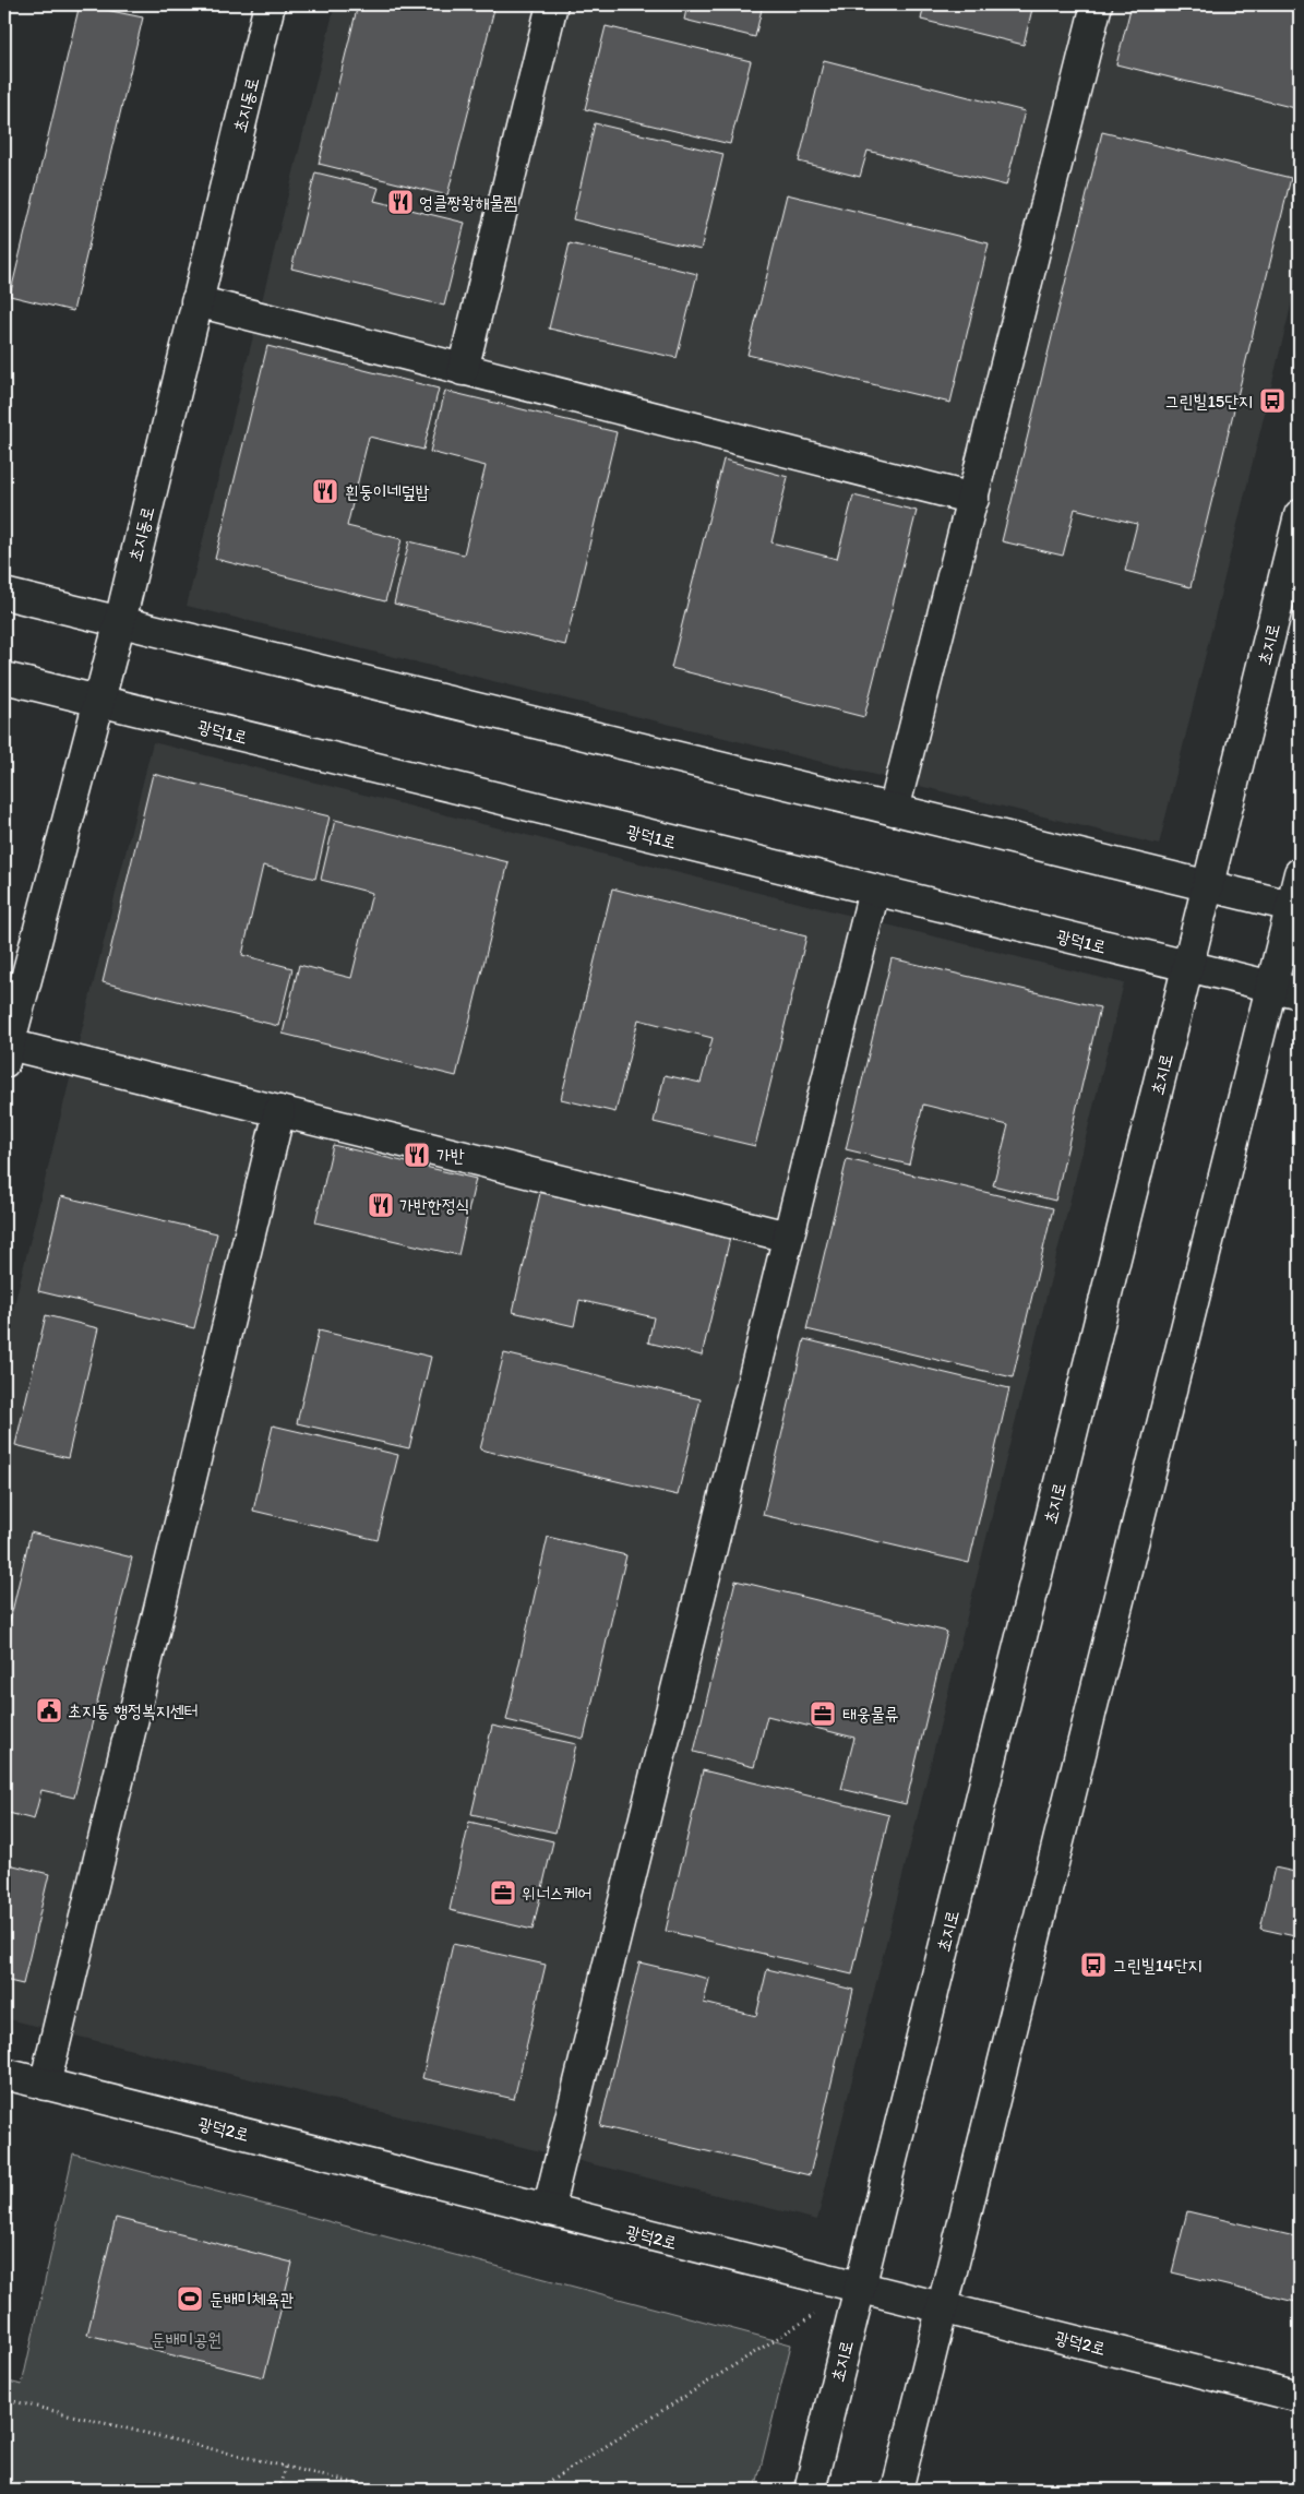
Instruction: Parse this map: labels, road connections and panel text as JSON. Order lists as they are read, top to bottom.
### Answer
{
  "streets": {
    "street": [
      "초지동로",
      "초지로",
      "광덕1로",
      "광덕2로"
    ]
  },
  "crossings": [
    ["초지동로", "광덕1로"],
    ["초지로", "광덕1로"],
    ["초지로", "광덕2로"]
  ],
  "parks": ["둔배미공원"],
  "places": {
    "restaurant": [
      "엉클짱왕해물찜",
      "흰둥이네덮밥",
      "가반",
      "가반한정식"
    ],
    "bus stop": ["그린빌15단지", "그린빌14단지"],
    "public building": ["초지동 행정복지센터"],
    "office": ["태웅물류", "위너스케어"],
    "sports": ["둔배미체육관"]
  }
}
